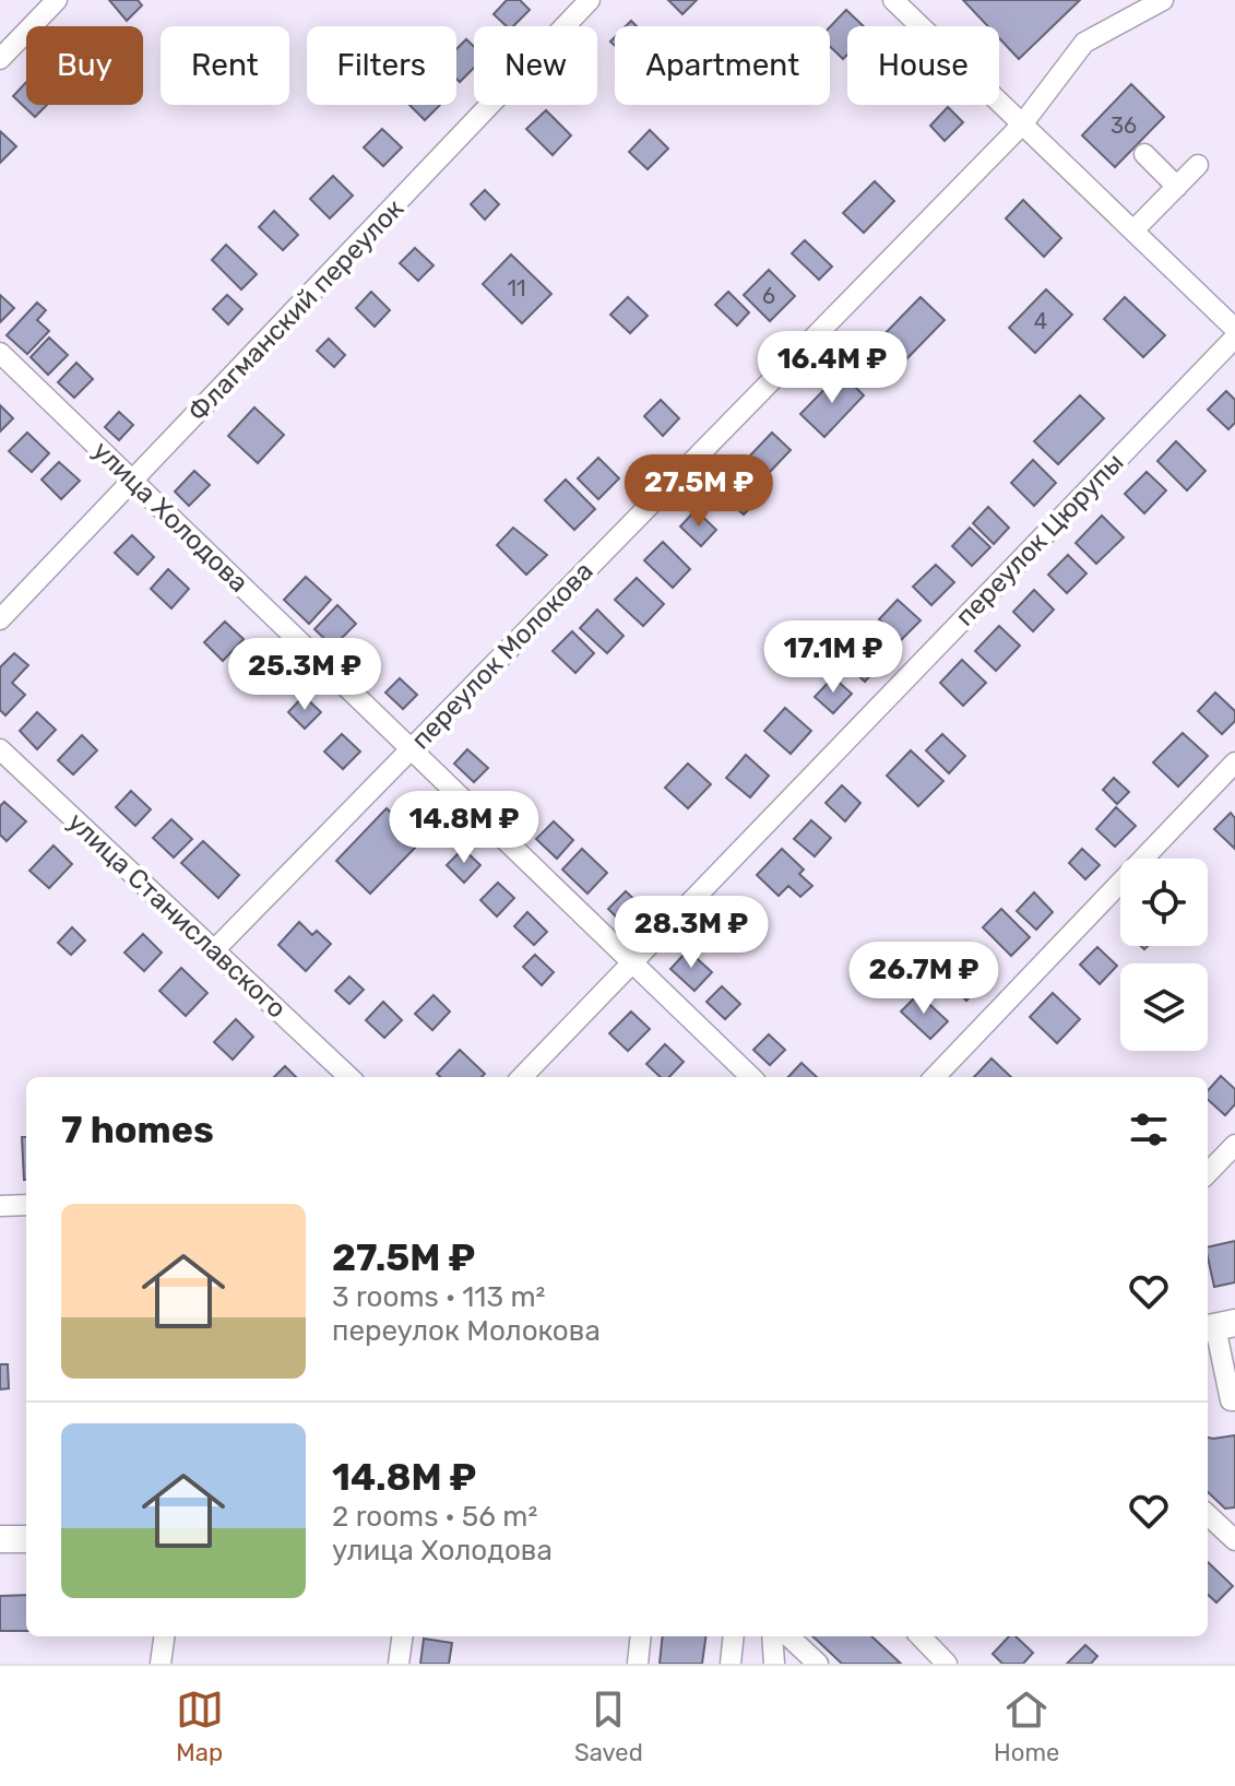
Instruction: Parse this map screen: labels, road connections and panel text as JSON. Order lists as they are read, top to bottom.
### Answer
{
  "streets": {
    "street": [
      "Флагманский переулок",
      "улица Холодова",
      "переулок Цюрупы",
      "переулок Молокова",
      "улица Станиславского"
    ]
  },
  "crossings": [
    ["Флагманский переулок", "улица Холодова"],
    ["улица Холодова", "переулок Цюрупы"],
    ["улица Холодова", "переулок Молокова"],
    ["переулок Молокова", "улица Станиславского"]
  ],
  "house_numbers": [
    "36",
    "11",
    "6",
    "4"
  ],
  "page": {
    "chip": [
      "Buy",
      "Rent",
      "Filters",
      "New",
      "Apartment",
      "House"
    ],
    "price": [
      "16.4M ₽",
      "27.5M ₽",
      "17.1M ₽",
      "25.3M ₽",
      "14.8M ₽",
      "28.3M ₽",
      "26.7M ₽"
    ],
    "heading": "7 homes",
    "list": [
      {
        "name": "27.5M ₽",
        "note": "3 rooms · 113 m² · переулок Молокова"
      },
      {
        "name": "14.8M ₽",
        "note": "2 rooms · 56 m² · улица Холодова"
      }
    ],
    "tabs": ["Map", "Saved", "Home"]
  }
}
